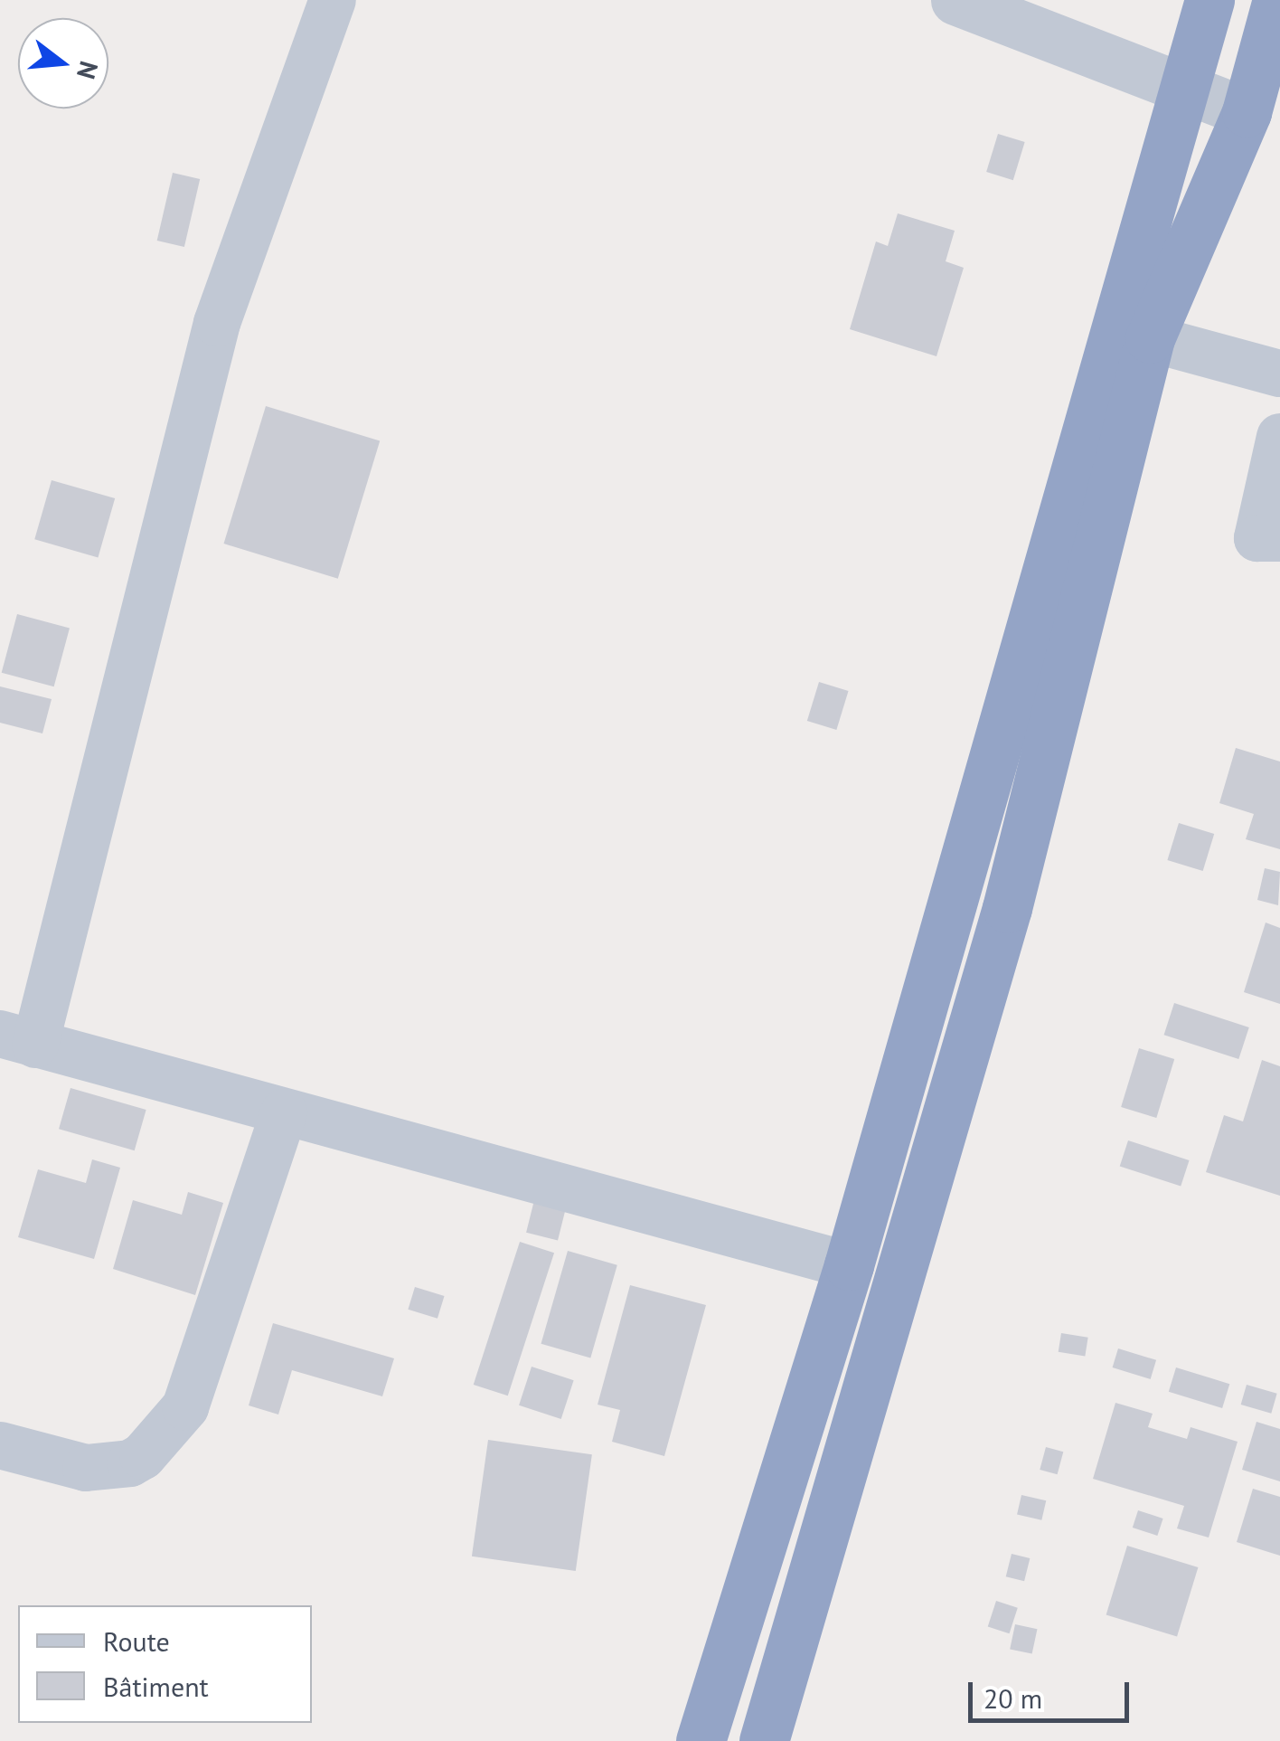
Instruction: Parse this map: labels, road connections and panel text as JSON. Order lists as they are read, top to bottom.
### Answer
{
  "legend": ["Route", "Bâtiment"],
  "scale_bar": "20 m",
  "north": "right"
}
